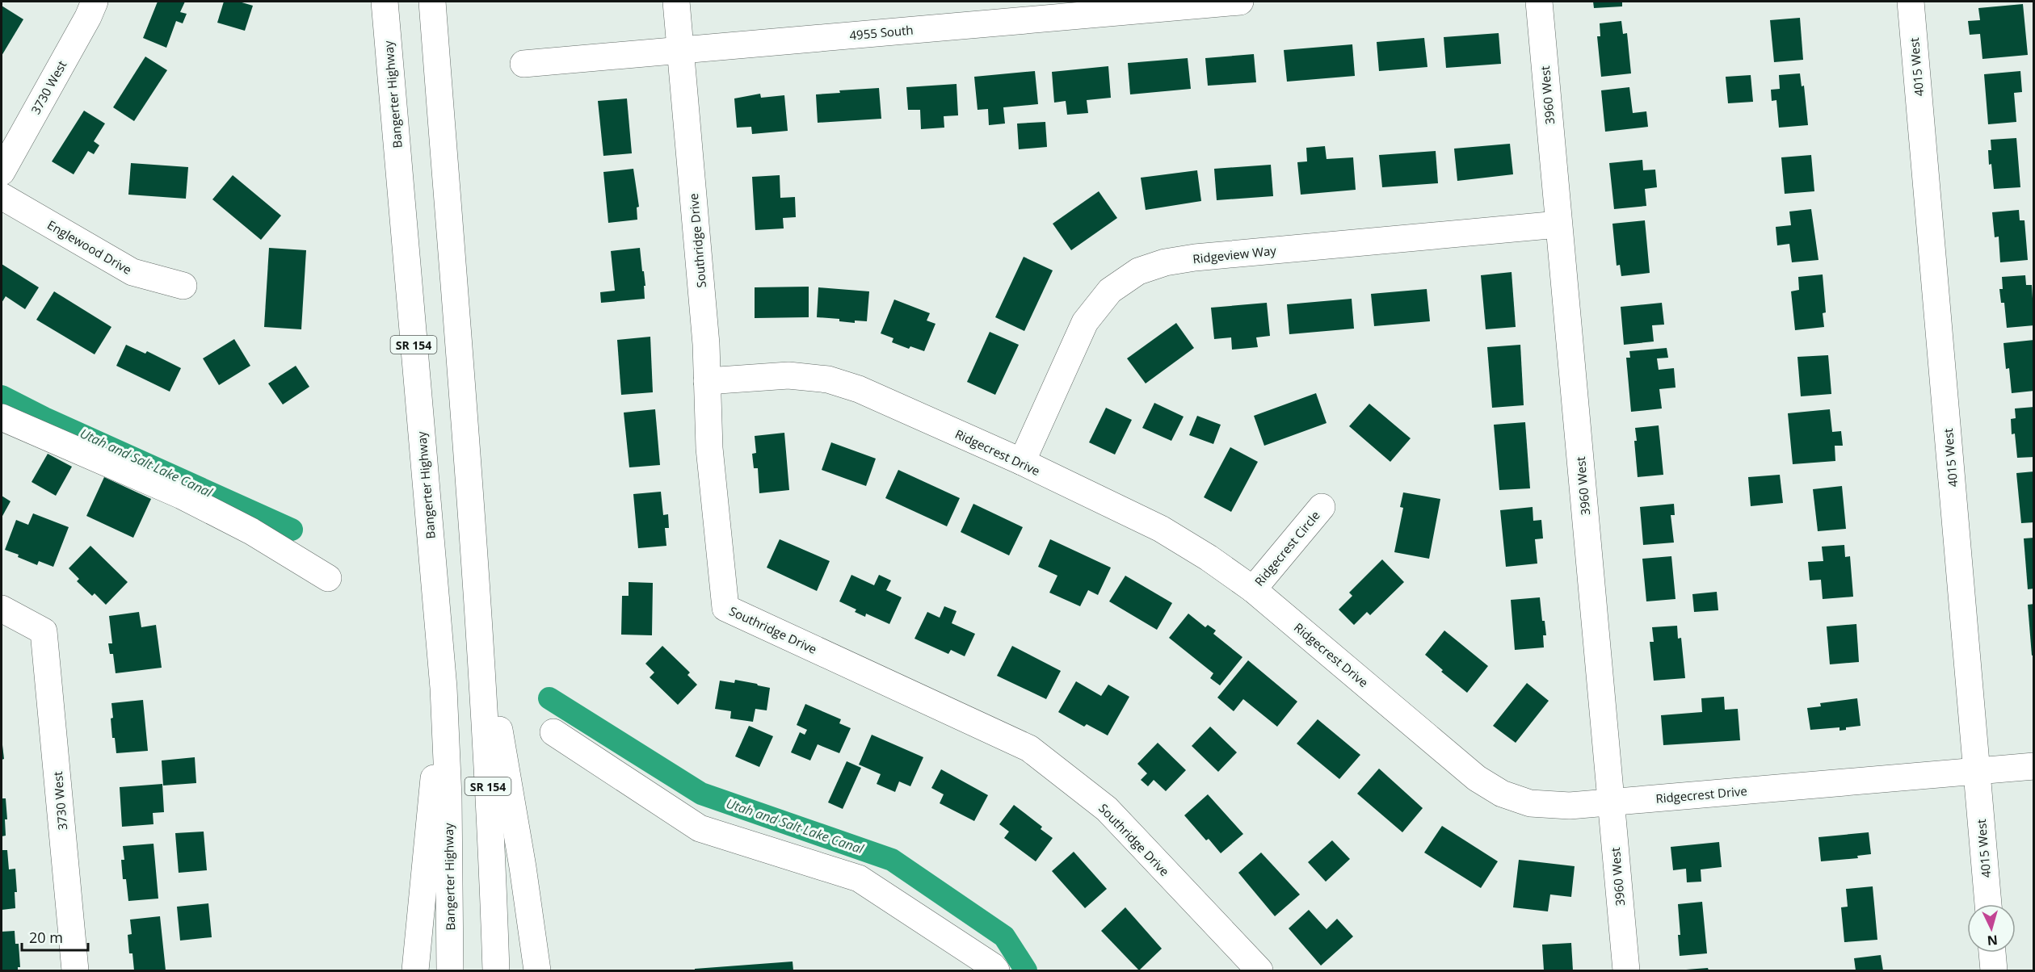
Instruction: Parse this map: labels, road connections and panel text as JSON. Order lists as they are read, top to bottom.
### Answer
{
  "streets": {
    "main road": [
      "4955 South",
      "4015 West",
      "3730 West",
      "Bangerter Highway",
      "3960 West",
      "Southridge Drive",
      "Englewood Drive",
      "Ridgeview Way",
      "SR 154",
      "Ridgecrest Drive",
      "Ridgecrest Circle"
    ]
  },
  "crossings": [
    ["4955 South", "Southridge Drive"],
    ["4015 West", "Ridgecrest Drive"],
    ["3960 West", "Ridgeview Way"],
    ["3960 West", "Ridgecrest Drive"],
    ["Southridge Drive", "Ridgecrest Drive"],
    ["Ridgeview Way", "Ridgecrest Drive"],
    ["Ridgecrest Drive", "Ridgecrest Circle"]
  ],
  "water": ["Utah and Salt Lake Canal"],
  "scale_bar": "20 m",
  "north": "bottom"
}
